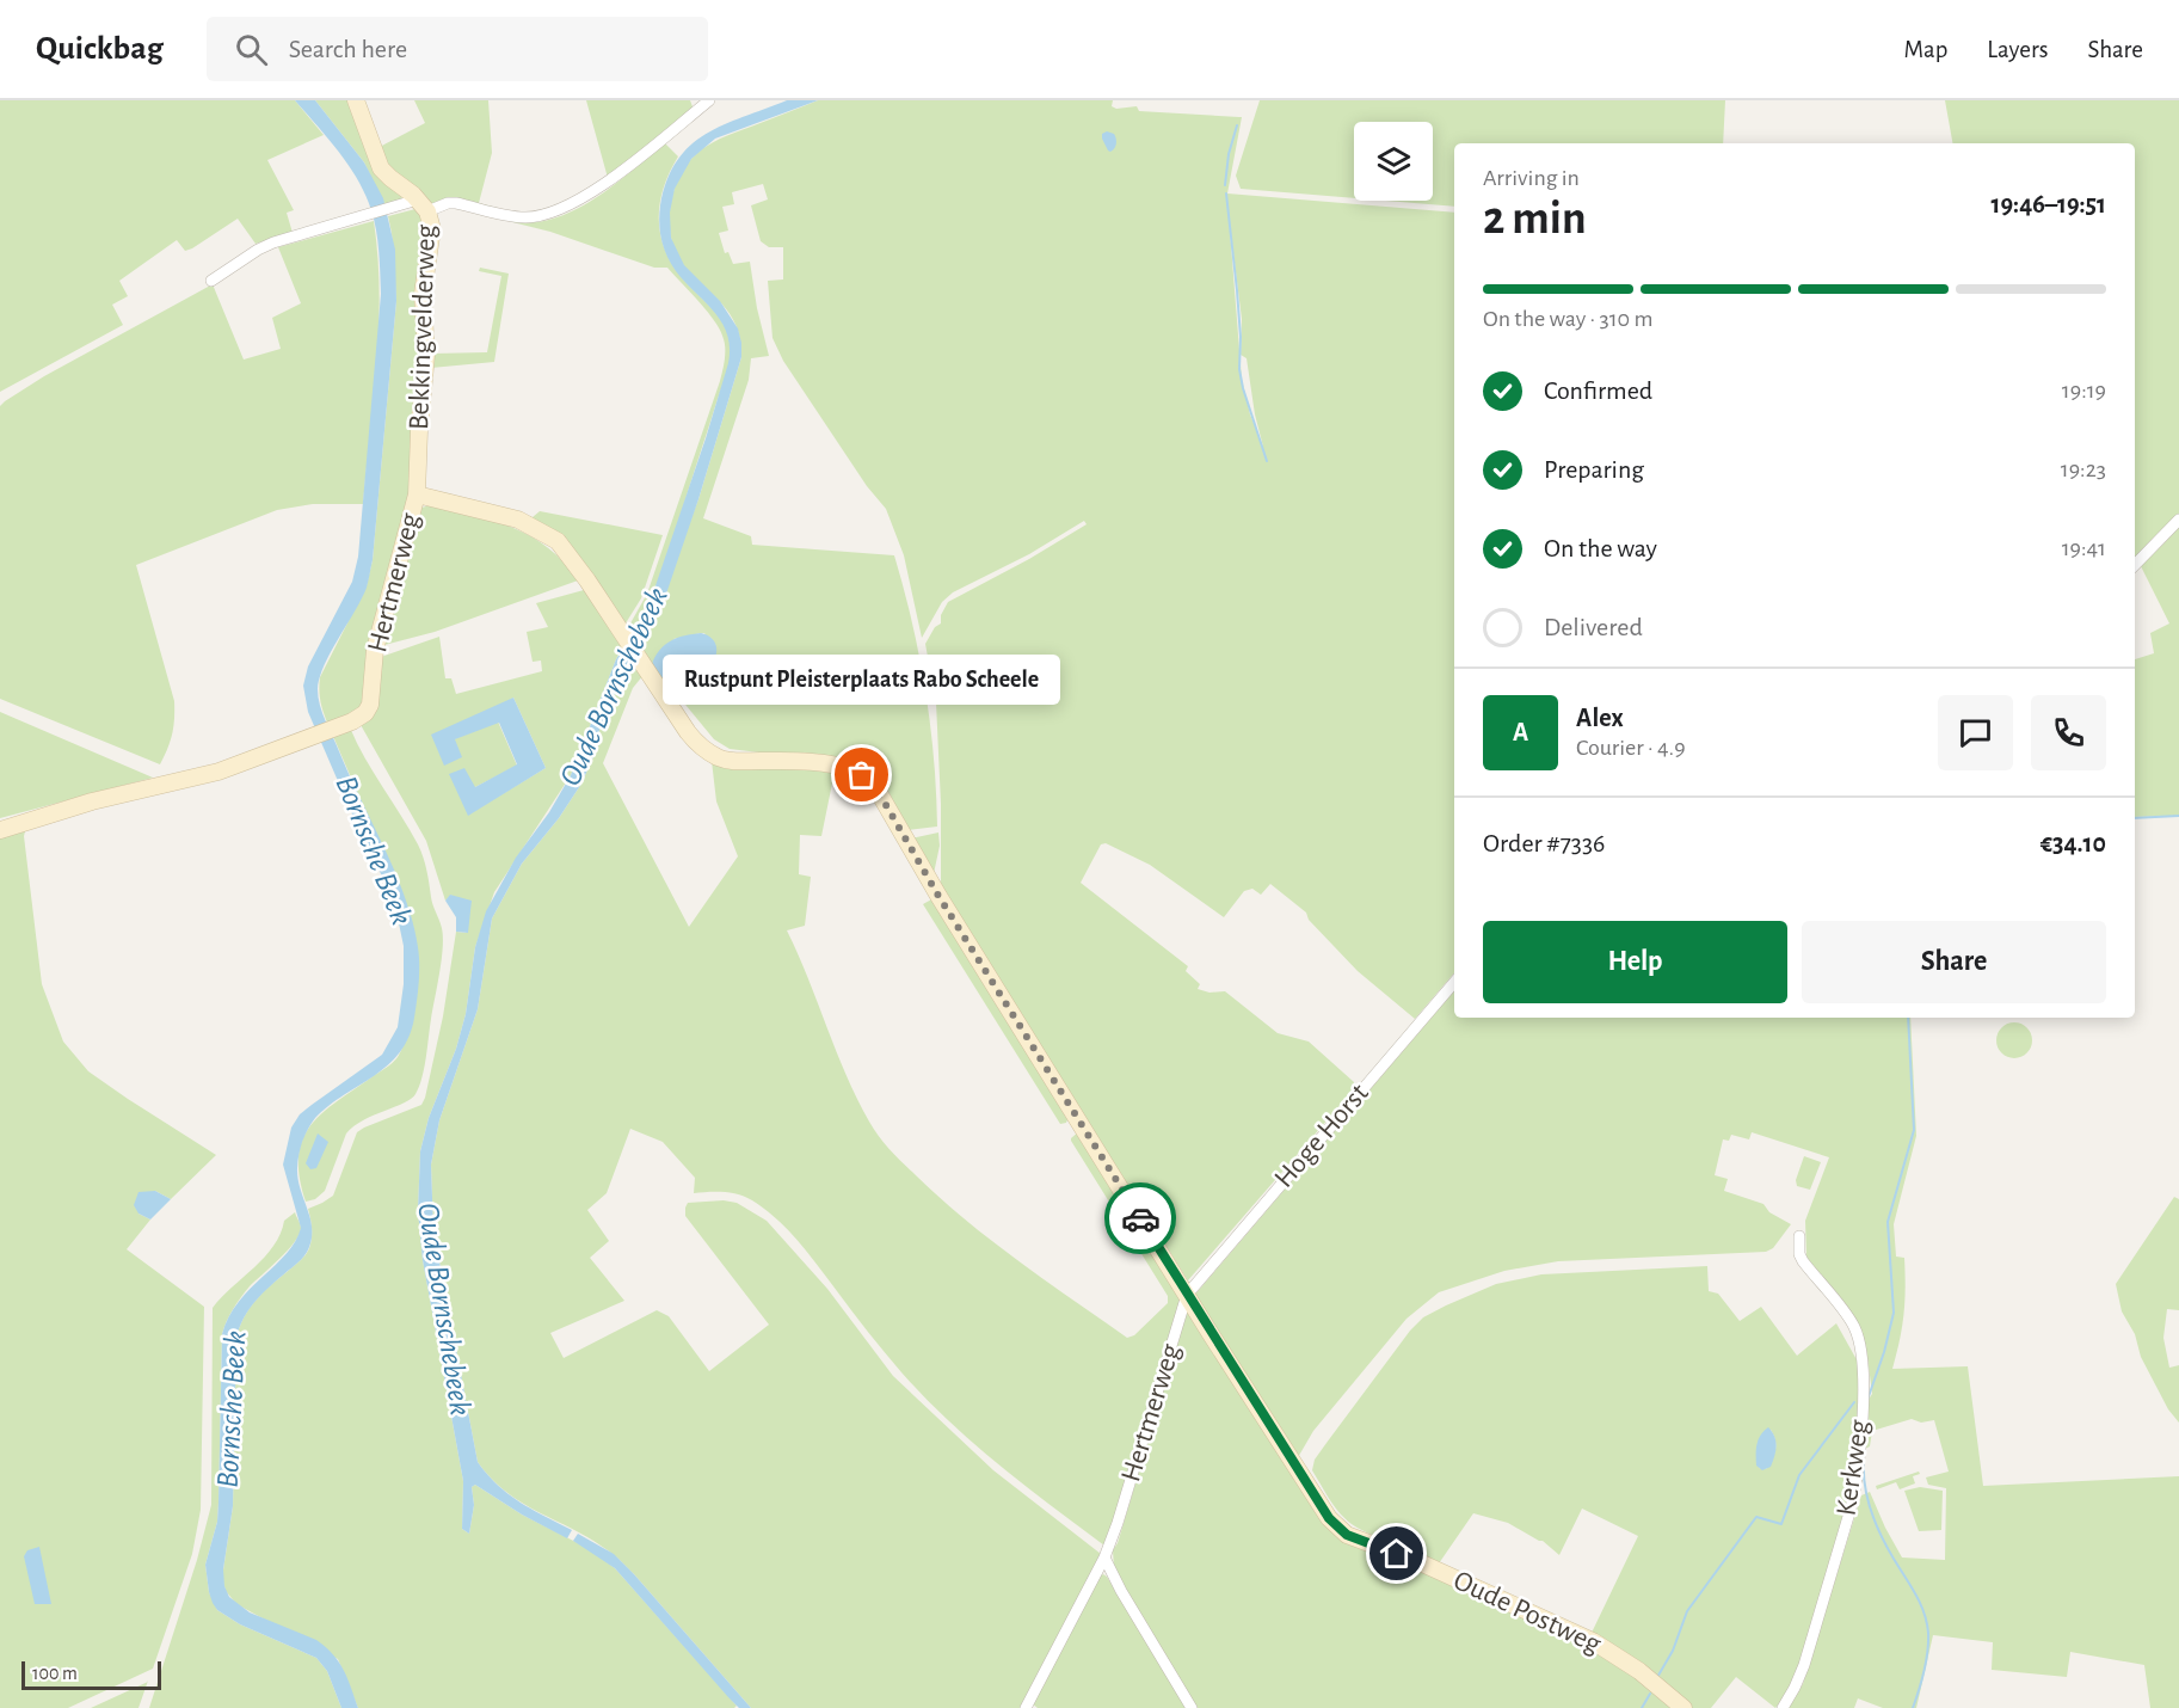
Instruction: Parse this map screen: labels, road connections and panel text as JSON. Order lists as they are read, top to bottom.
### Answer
{
  "streets": {
    "street": [
      "Bekkingvelderweg",
      "Hertmerweg",
      "Hoge Horst",
      "Kerkweg",
      "Oude Postweg"
    ]
  },
  "crossings": [
    ["Bekkingvelderweg", "Hertmerweg"],
    ["Hertmerweg", "Hoge Horst"],
    ["Hertmerweg", "Oude Postweg"],
    ["Hoge Horst", "Oude Postweg"]
  ],
  "water": ["Oude Bornschebeek", "Bornsche Beek"],
  "places": ["Rustpunt Pleisterplaats Rabo Scheele"],
  "scale_bar": "100 m",
  "page": {
    "header": "Quickbag",
    "search": "Search here",
    "nav": ["Map", "Layers", "Share"],
    "heading": ["2 min", "Arriving in", "19:46–19:51"],
    "panel": [
      "Alex",
      "Courier · 4.9",
      "Order #7336",
      "€34.10"
    ],
    "bar": "On the way · 310 m",
    "list": [
      ["Confirmed", "19:19"],
      ["Preparing", "19:23"],
      ["On the way", "19:41"],
      "Delivered"
    ],
    "bubble": "Rustpunt Pleisterplaats Rabo Scheele",
    "round": "A",
    "buttons": ["Help", "Share"],
    "scale": "100 m"
  }
}
